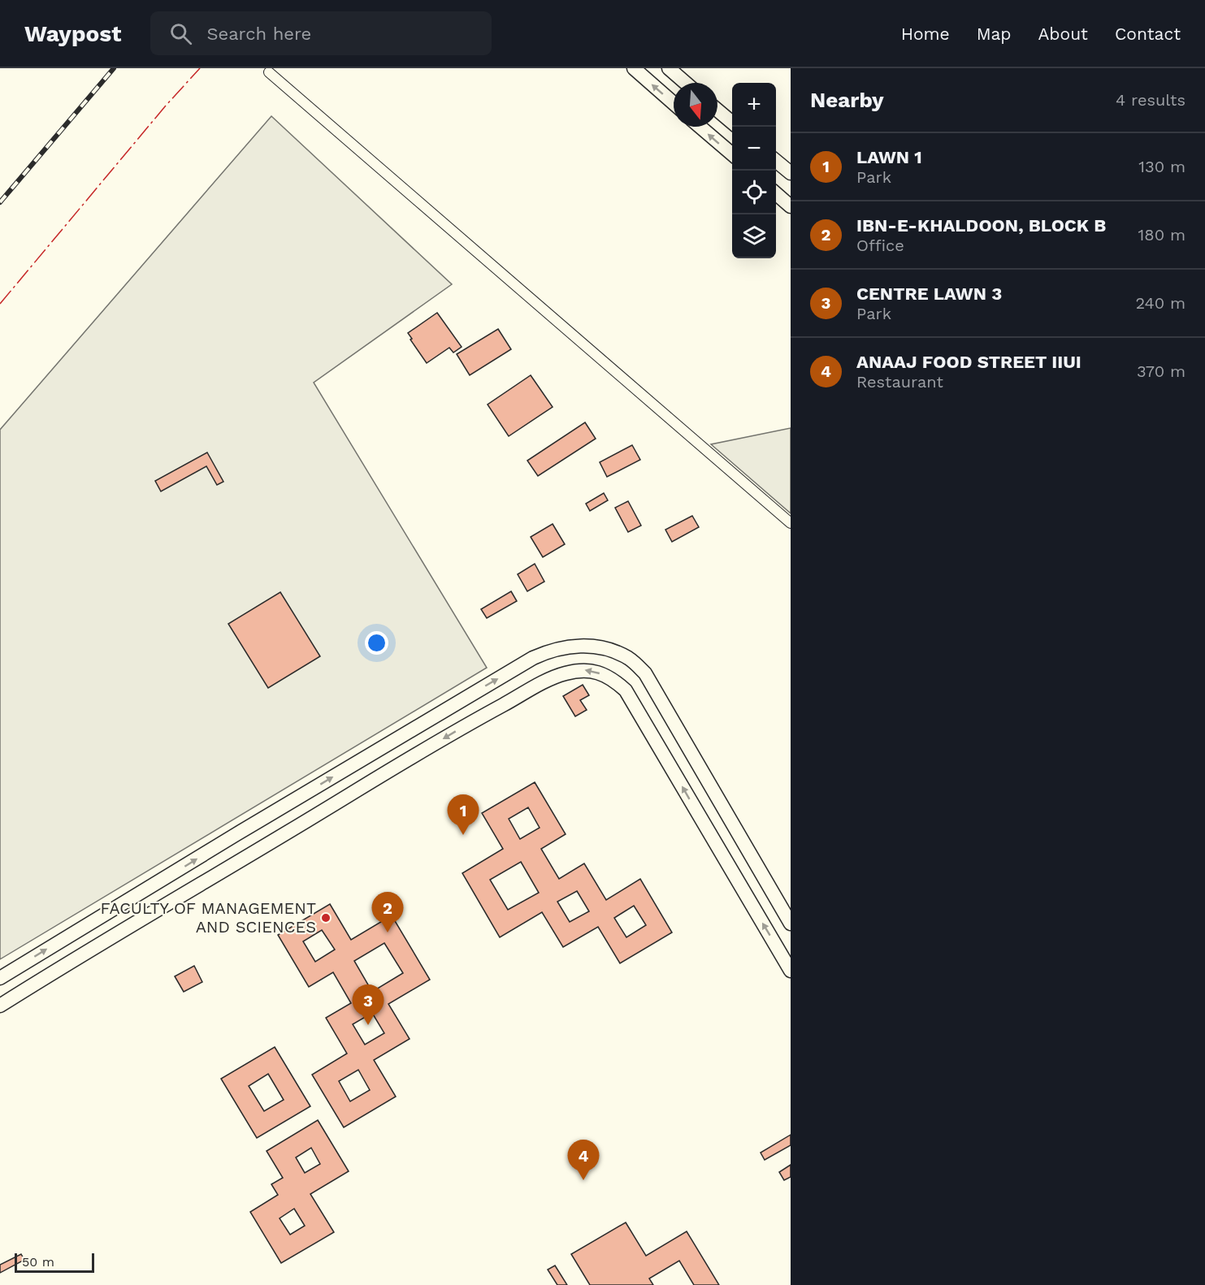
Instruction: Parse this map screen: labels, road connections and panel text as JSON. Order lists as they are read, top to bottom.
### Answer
{
  "places": ["FACULTY OF MANAGEMENT AND SCIENCES"],
  "scale_bar": "50 m",
  "north": "bottom",
  "page": {
    "header": "Waypost",
    "search": "Search here",
    "nav": [
      "Home",
      "Map",
      "About",
      "Contact"
    ],
    "heading": ["Nearby", "4 results"],
    "map_buttons": ["+", "−"],
    "list": [
      {
        "mark": "1",
        "name": "LAWN 1",
        "note": "Park",
        "value": "130 m"
      },
      {
        "mark": "2",
        "name": "IBN-E-KHALDOON, BLOCK B",
        "note": "Office",
        "value": "180 m"
      },
      {
        "mark": "3",
        "name": "CENTRE LAWN 3",
        "note": "Park",
        "value": "240 m"
      },
      {
        "mark": "4",
        "name": "ANAAJ FOOD STREET IIUI",
        "note": "Restaurant",
        "value": "370 m"
      }
    ],
    "pins": [
      "1",
      "2",
      "3",
      "4"
    ],
    "scale": "50 m"
  }
}
